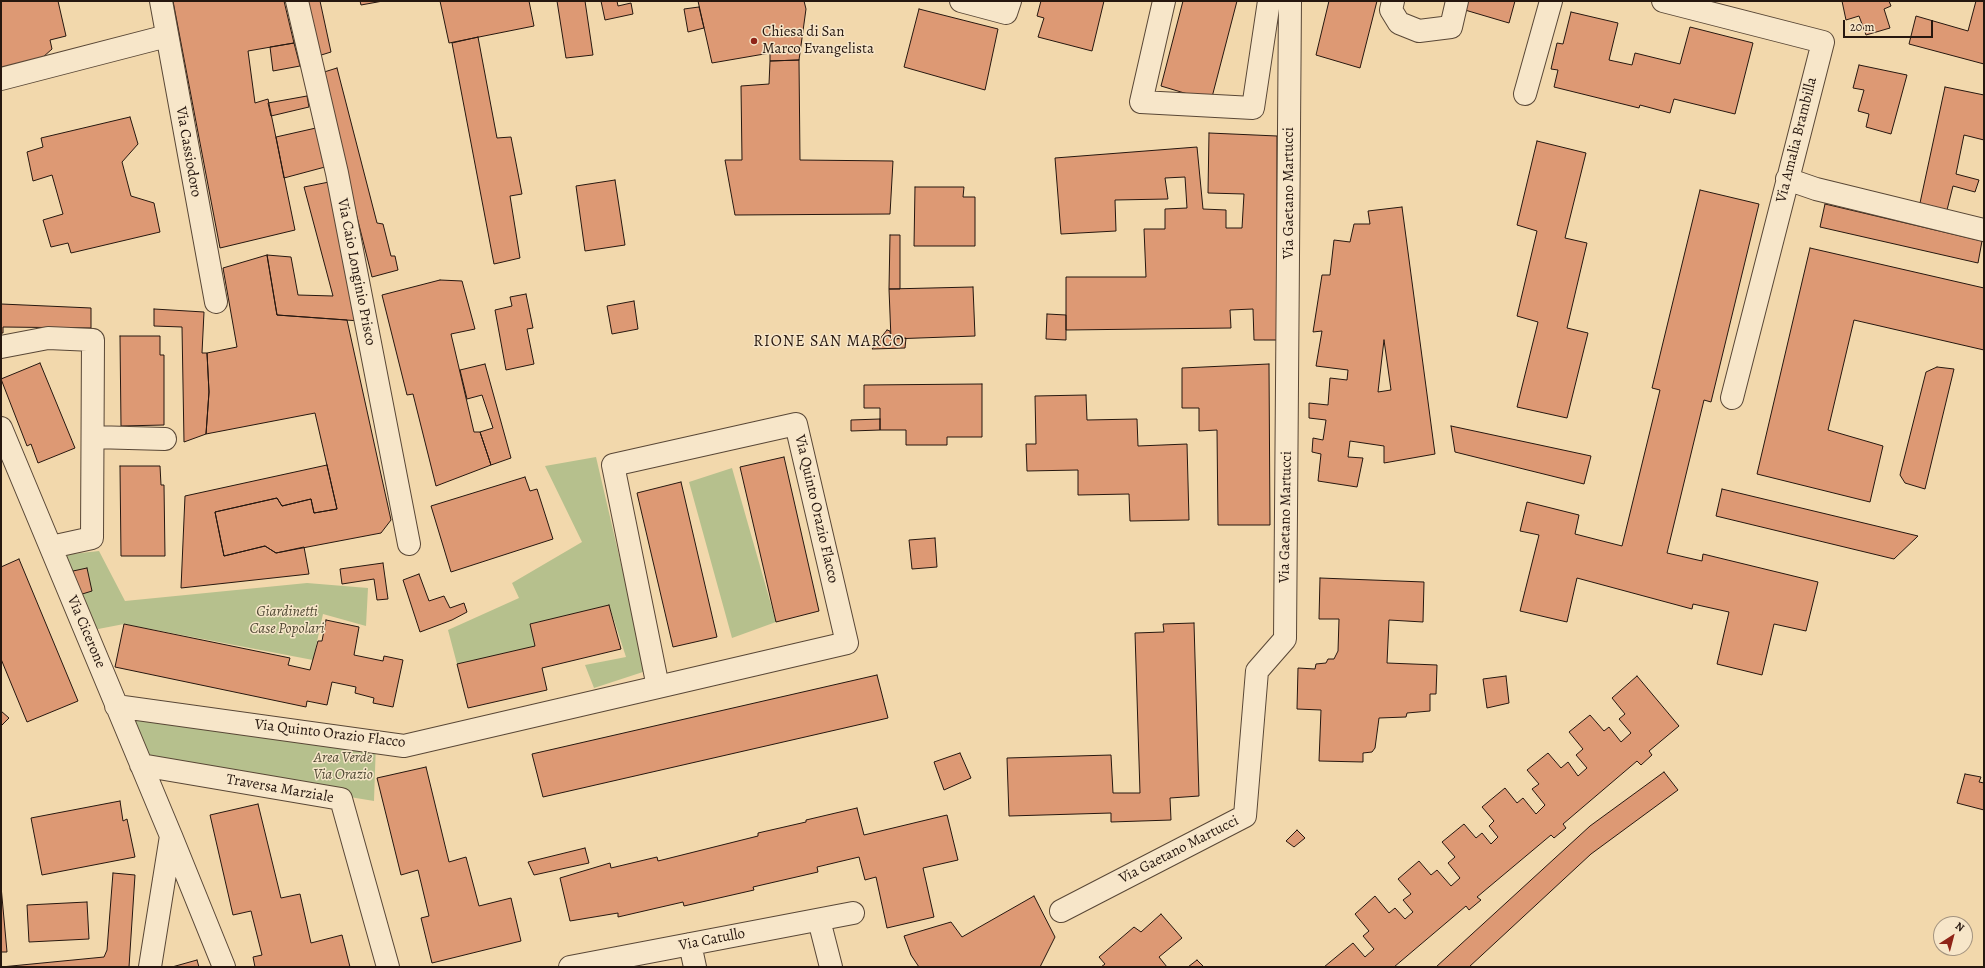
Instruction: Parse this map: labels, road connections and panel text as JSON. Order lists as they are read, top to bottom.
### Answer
{
  "streets": {
    "street": [
      "Via Amalia Brambilla",
      "Via Cassiodoro",
      "Via Gaetano Martucci",
      "Via Caio Longinio Prisco",
      "Via Quinto Orazio Flacco",
      "Via Cicerone",
      "Traversa Marziale",
      "Via Catullo"
    ]
  },
  "crossings": [
    ["Via Quinto Orazio Flacco", "Via Cicerone"],
    ["Via Cicerone", "Traversa Marziale"]
  ],
  "districts": ["RIONE SAN MARCO"],
  "parks": ["Giardinetti Case Popolari", "Area Verde Via Orazio"],
  "places": ["Chiesa di San Marco Evangelista"],
  "scale_bar": "20 m",
  "north": "top right"
}
